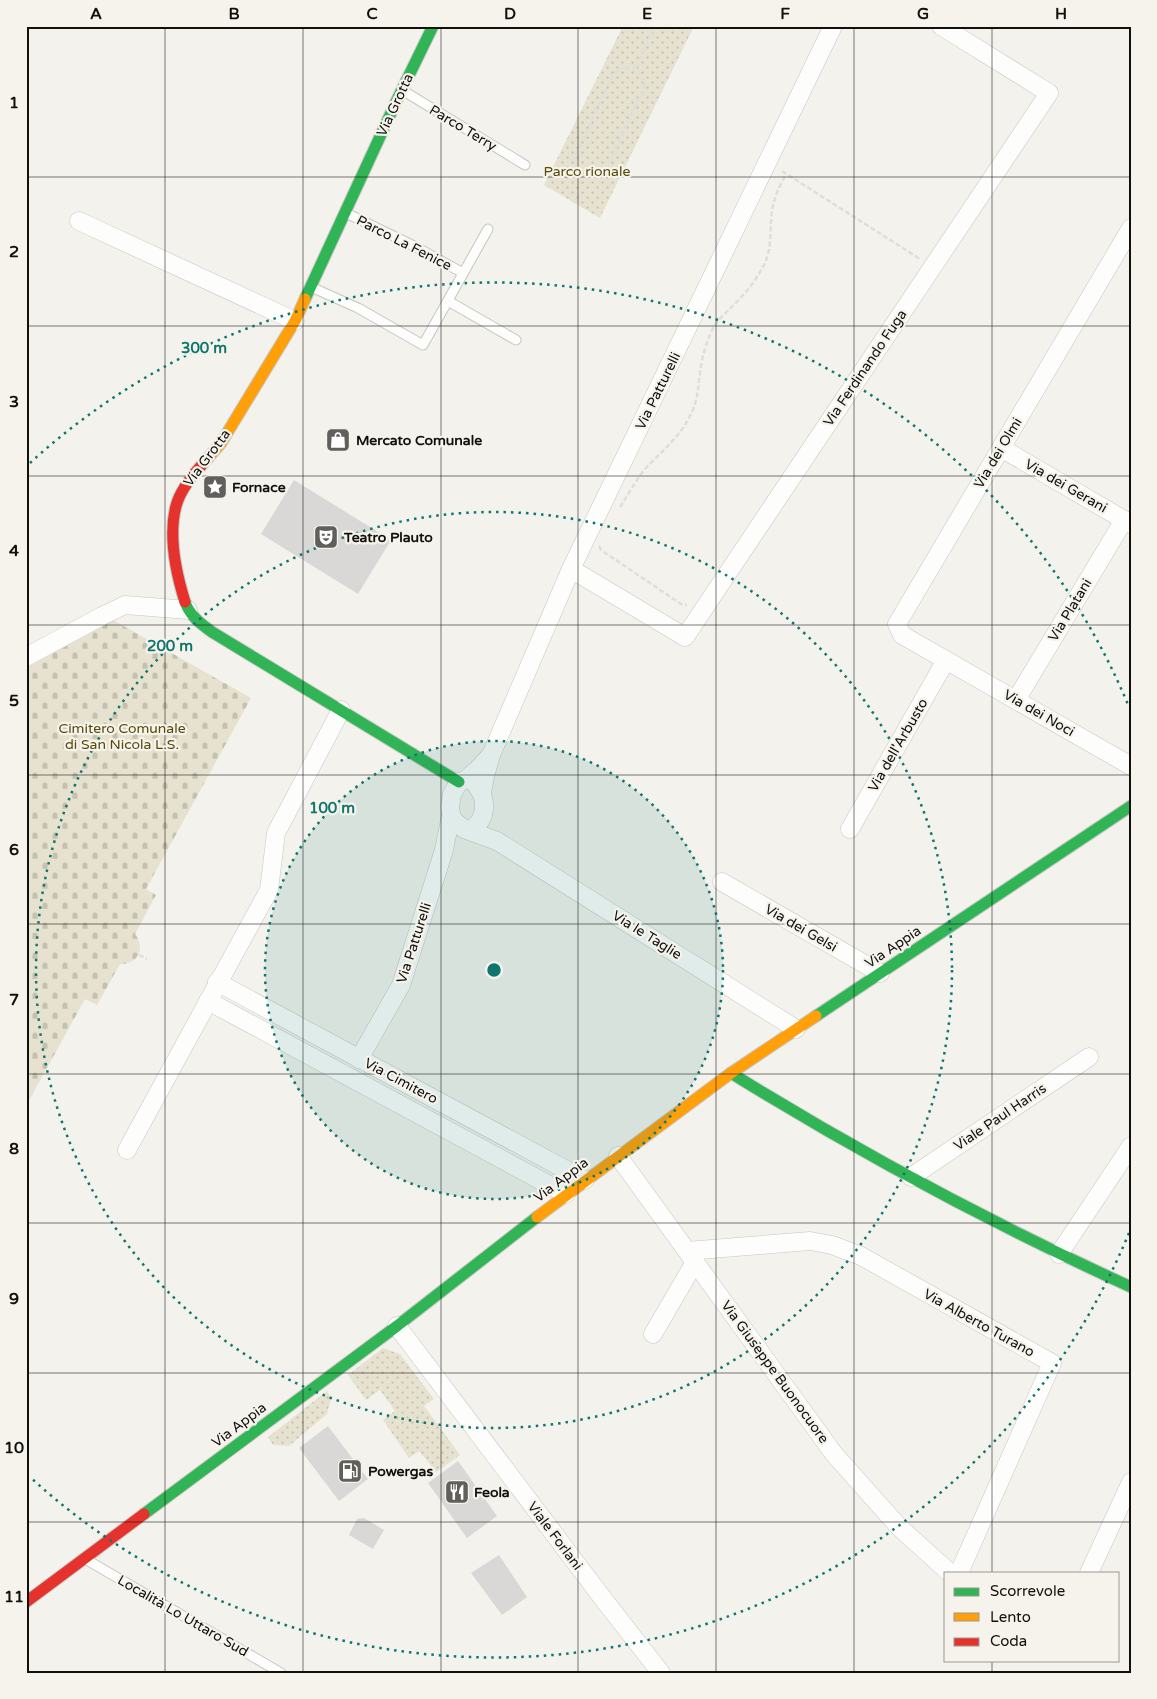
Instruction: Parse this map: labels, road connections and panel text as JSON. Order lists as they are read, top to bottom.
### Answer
{
  "streets": {
    "street": [
      "Via Grotta",
      "Via Ferdinando Fuga",
      "Via Patturelli",
      "Via dei Olmi",
      "Via dei Gerani",
      "Via Platani",
      "Via dei Noci",
      "Via dell'Arbusto",
      "Via dei Gelsi",
      "Via le Taglie",
      "Via Appia",
      "Via Cimitero",
      "Viale Paul Harris",
      "Via Alberto Turano",
      "Via Giuseppe Buonocuore",
      "Viale Forlani"
    ],
    "lane": ["Parco Terry", "Parco La Fenice", "Località Lo Uttaro Sud"]
  },
  "crossings": [
    ["Via Grotta", "Parco Terry"],
    ["Via Grotta", "Parco La Fenice"],
    ["Via Grotta", "Via Patturelli"],
    ["Via Grotta", "Via le Taglie"],
    ["Via Ferdinando Fuga", "Via Patturelli"],
    ["Via Patturelli", "Via le Taglie"],
    ["Via Patturelli", "Via Cimitero"],
    ["Via dei Olmi", "Via dei Gerani"],
    ["Via dei Olmi", "Via dei Noci"],
    ["Via dei Olmi", "Via dell'Arbusto"],
    ["Via dei Gerani", "Via Platani"],
    ["Via Platani", "Via dei Noci"],
    ["Via dei Noci", "Via dell'Arbusto"],
    ["Via dei Gelsi", "Via Appia"],
    ["Via le Taglie", "Via Appia"],
    ["Via Appia", "Via Cimitero"],
    ["Via Appia", "Via Giuseppe Buonocuore"],
    ["Via Appia", "Viale Forlani"],
    ["Via Appia", "Località Lo Uttaro Sud"],
    ["Via Alberto Turano", "Via Giuseppe Buonocuore"]
  ],
  "parks": ["Parco rionale", "Cimitero Comunale di San Nicola L.S."],
  "places": {
    "shop": ["Mercato Comunale"],
    "place": ["Fornace"],
    "theatre": ["Teatro Plauto"],
    "fuel station": ["Powergas"],
    "restaurant": ["Feola"]
  },
  "legend": ["Scorrevole", "Lento", "Coda"],
  "grid": {
    "columns": [
      "A",
      "B",
      "C",
      "D",
      "E",
      "F",
      "G",
      "H"
    ],
    "rows": [
      "1",
      "2",
      "3",
      "4",
      "5",
      "6",
      "7",
      "8",
      "9",
      "10",
      "11"
    ]
  },
  "rings": ["300 m", "200 m", "100 m"]
}
